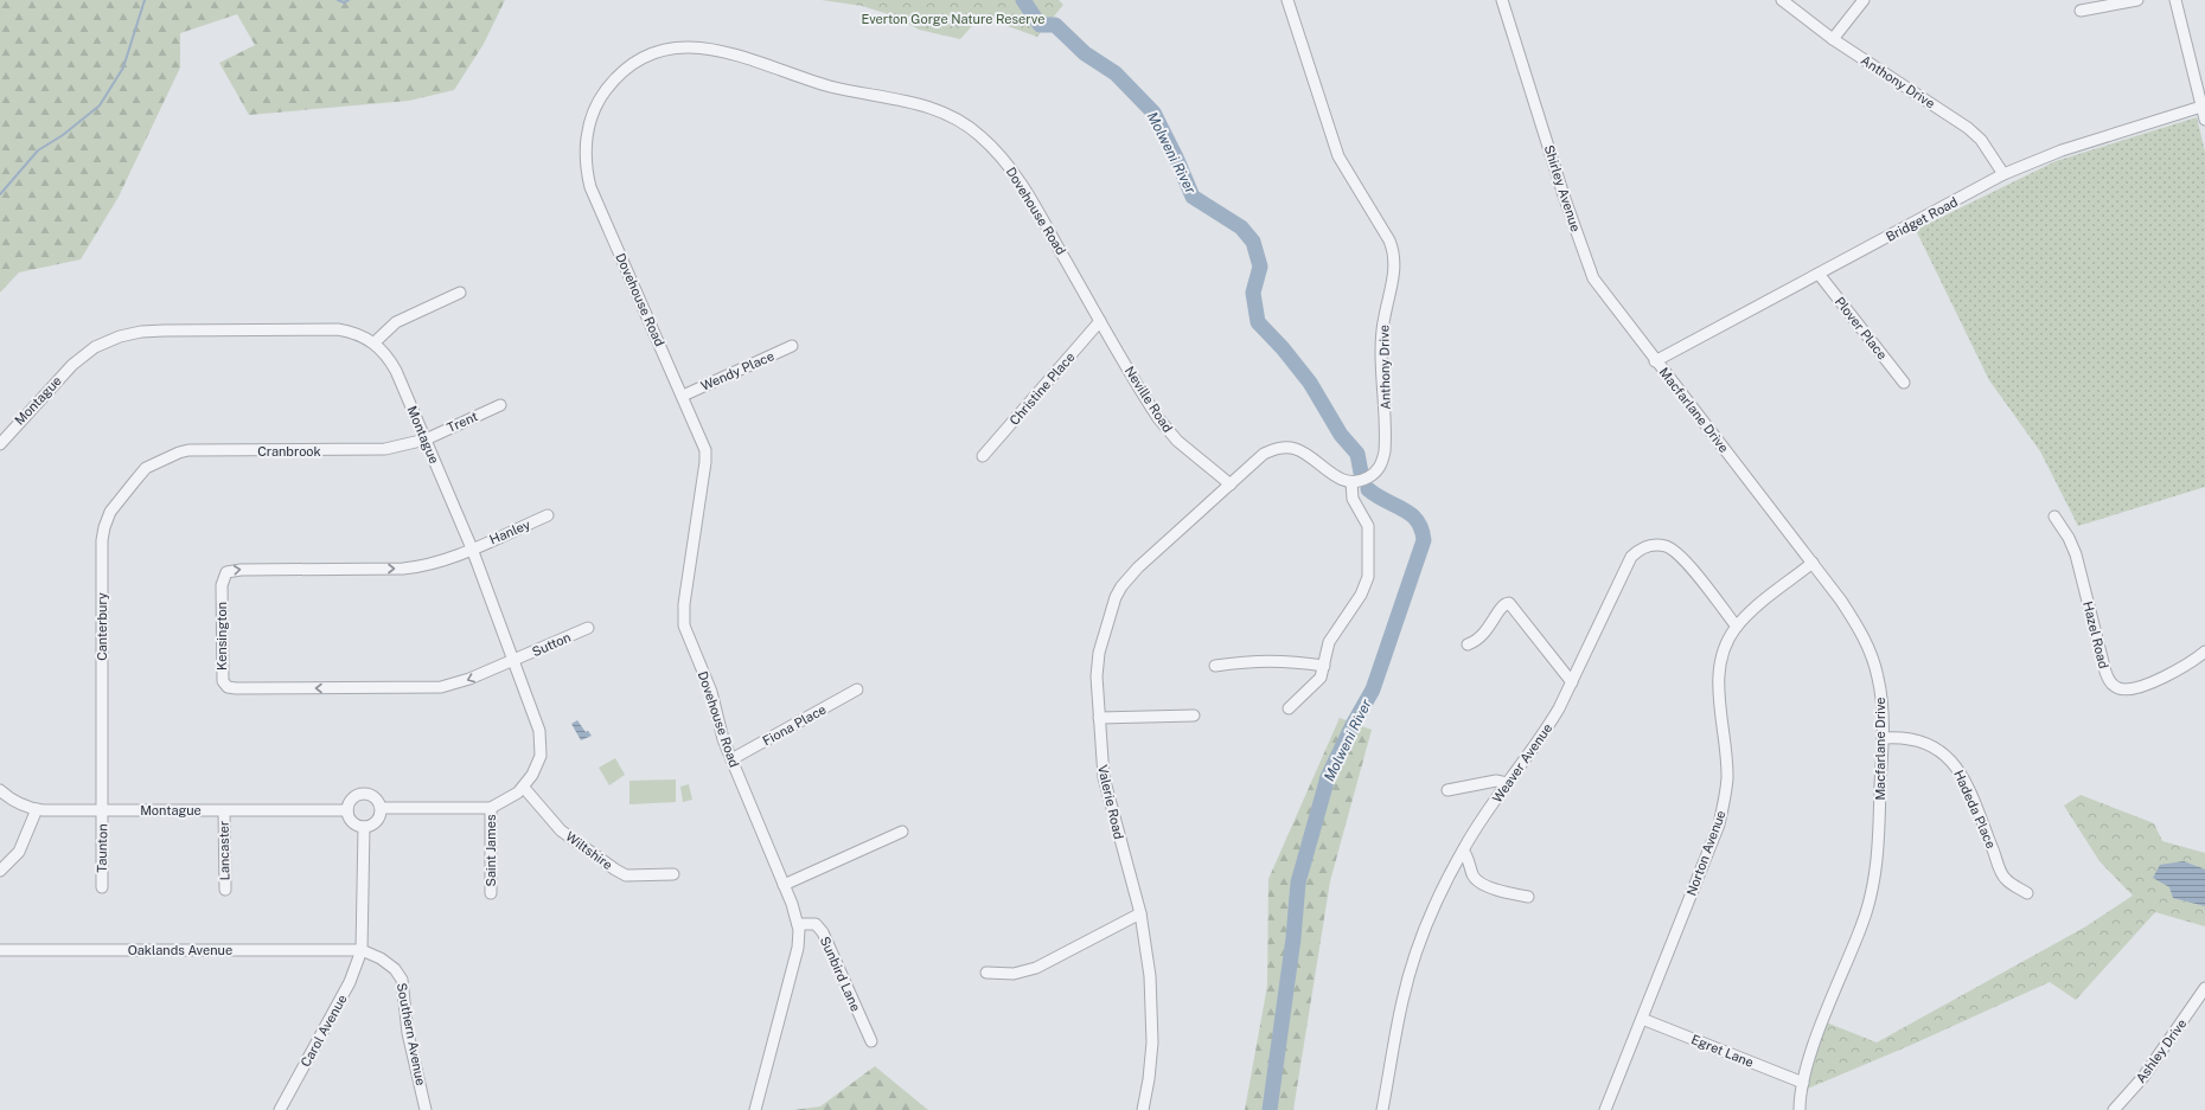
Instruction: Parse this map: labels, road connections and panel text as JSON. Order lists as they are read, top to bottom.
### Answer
{
  "streets": {
    "street": [
      "Anthony Drive",
      "Shirley Avenue",
      "Dovehouse Road",
      "Bridget Road",
      "Plover Place",
      "Wendy Place",
      "Christine Place",
      "Neville Road",
      "Montague",
      "Macfarlane Drive",
      "Trent",
      "Cranbrook",
      "Hanley",
      "Canterbury",
      "Hazel Road",
      "Kensington",
      "Sutton",
      "Fiona Place",
      "Weaver Avenue",
      "Valerie Road",
      "Hadeda Place",
      "Taunton",
      "Lancaster",
      "Saint James",
      "Wiltshire",
      "Norton Avenue",
      "Oaklands Avenue",
      "Sunbird Lane",
      "Carol Avenue",
      "Southern Avenue",
      "Egret Lane",
      "Ashley Drive"
    ]
  },
  "crossings": [
    ["Anthony Drive", "Bridget Road"],
    ["Shirley Avenue", "Bridget Road"],
    ["Shirley Avenue", "Macfarlane Drive"],
    ["Dovehouse Road", "Wendy Place"],
    ["Dovehouse Road", "Christine Place"],
    ["Dovehouse Road", "Neville Road"],
    ["Dovehouse Road", "Fiona Place"],
    ["Dovehouse Road", "Sunbird Lane"],
    ["Bridget Road", "Plover Place"],
    ["Bridget Road", "Macfarlane Drive"],
    ["Christine Place", "Neville Road"],
    ["Neville Road", "Valerie Road"],
    ["Montague", "Trent"],
    ["Montague", "Cranbrook"],
    ["Montague", "Hanley"],
    ["Montague", "Canterbury"],
    ["Montague", "Kensington"],
    ["Montague", "Sutton"],
    ["Montague", "Taunton"],
    ["Montague", "Lancaster"],
    ["Montague", "Saint James"],
    ["Montague", "Wiltshire"],
    ["Montague", "Carol Avenue"],
    ["Macfarlane Drive", "Hadeda Place"],
    ["Macfarlane Drive", "Norton Avenue"],
    ["Macfarlane Drive", "Egret Lane"],
    ["Trent", "Cranbrook"],
    ["Cranbrook", "Canterbury"],
    ["Hanley", "Kensington"],
    ["Canterbury", "Taunton"],
    ["Kensington", "Sutton"],
    ["Weaver Avenue", "Norton Avenue"],
    ["Norton Avenue", "Egret Lane"],
    ["Oaklands Avenue", "Carol Avenue"],
    ["Oaklands Avenue", "Southern Avenue"],
    ["Carol Avenue", "Southern Avenue"]
  ],
  "water": ["Molweni River"],
  "parks": ["Everton Gorge Nature Reserve"]
}
